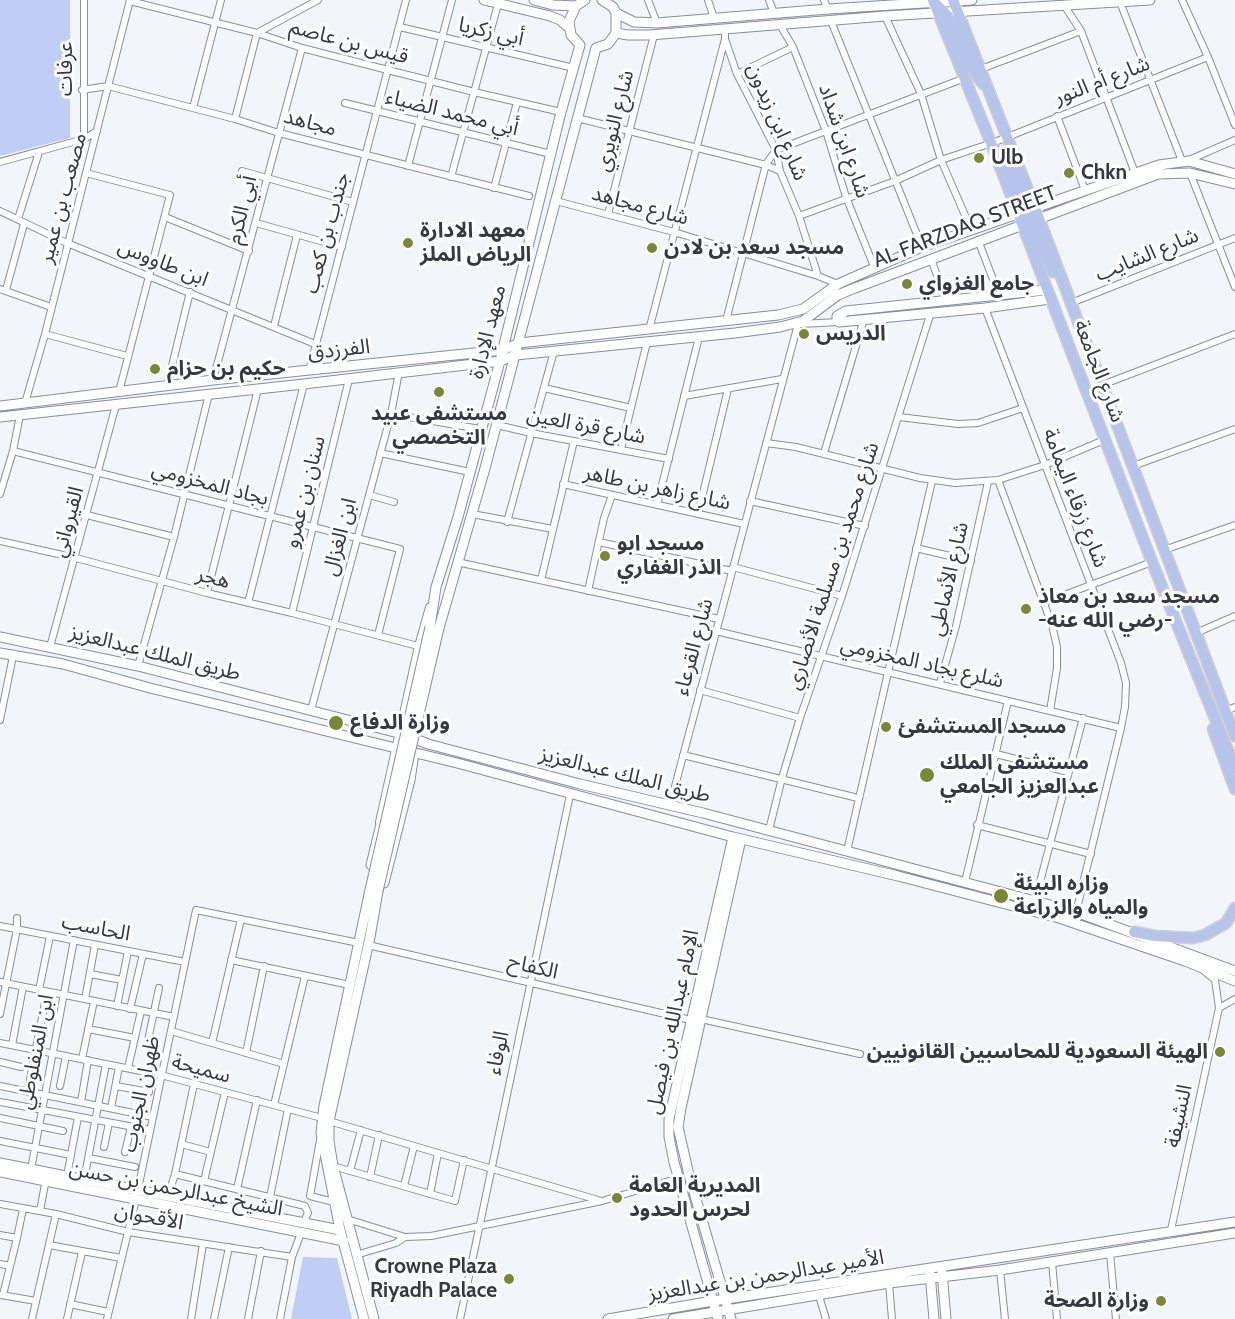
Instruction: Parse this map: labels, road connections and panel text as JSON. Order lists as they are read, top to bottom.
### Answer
{
  "streets": {
    "main road": [
      "AL FARZDAQ STREET",
      "معهد الإدارة",
      "الفرزدق",
      "شارع الجامعة",
      "طريق الملك عبدالعزيز",
      "الإمام عبدالله بن فيصل",
      "الشيخ عبدالرحمن بن حسن",
      "الأمير عبدالرحمن بن عبدالعزيز"
    ],
    "street": [
      "أبي زكريا",
      "قيس بن عاصم",
      "عرفات",
      "شارع أم النور",
      "أبي محمد الضياء",
      "شارع النويري",
      "شارع ابن زيدون",
      "مجاهد",
      "شارع ابن شداد",
      "مصعب بن عمير",
      "شارع مجاهد",
      "أبي الكرم",
      "جندب بن كعب",
      "شارع الشايب",
      "ابن طاووس",
      "شارع قرة العين",
      "بجاد المخزومي",
      "شارع زاهر بن طاهر",
      "سنان بن عمرو",
      "شارع زرقاء اليمامة",
      "القيرواني",
      "ابن الغزال",
      "شارع محمد بن مسلمة الأنصاري",
      "هجر",
      "شارع الأنماطي",
      "شارع القرعاء",
      "شلرع بجاد المخزومي",
      "الحاسب",
      "الكفاح",
      "ابن المنفلوطي",
      "الوفاء",
      "سميحة",
      "ظهران الجنوب",
      "النشيفة",
      "الأقحوان"
    ]
  },
  "crossings": [
    ["أبي زكريا", "جندب بن كعب"],
    ["أبي زكريا", "معهد الإدارة"],
    ["قيس بن عاصم", "مصعب بن عمير"],
    ["قيس بن عاصم", "أبي الكرم"],
    ["قيس بن عاصم", "جندب بن كعب"],
    ["قيس بن عاصم", "معهد الإدارة"],
    ["عرفات", "مجاهد"],
    ["شارع أم النور", "شارع الجامعة"],
    ["أبي محمد الضياء", "جندب بن كعب"],
    ["أبي محمد الضياء", "معهد الإدارة"],
    ["شارع النويري", "شارع مجاهد"],
    ["شارع ابن زيدون", "شارع مجاهد"],
    ["مجاهد", "مصعب بن عمير"],
    ["مجاهد", "أبي الكرم"],
    ["مجاهد", "جندب بن كعب"],
    ["شارع ابن شداد", "AL FARZDAQ STREET"],
    ["مصعب بن عمير", "ابن طاووس"],
    ["مصعب بن عمير", "الفرزدق"],
    ["شارع مجاهد", "معهد الإدارة"],
    ["أبي الكرم", "ابن طاووس"],
    ["أبي الكرم", "الفرزدق"],
    ["AL FARZDAQ STREET", "معهد الإدارة"],
    ["AL FARZDAQ STREET", "الفرزدق"],
    ["AL FARZDAQ STREET", "شارع الجامعة"],
    ["AL FARZDAQ STREET", "شارع القرعاء"],
    ["جندب بن كعب", "ابن طاووس"],
    ["جندب بن كعب", "الفرزدق"],
    ["شارع الشايب", "شارع الجامعة"],
    ["معهد الإدارة", "الفرزدق"],
    ["معهد الإدارة", "شارع قرة العين"],
    ["الفرزدق", "سنان بن عمرو"],
    ["الفرزدق", "القيرواني"],
    ["الفرزدق", "ابن الغزال"],
    ["بجاد المخزومي", "سنان بن عمرو"],
    ["بجاد المخزومي", "القيرواني"],
    ["بجاد المخزومي", "ابن الغزال"],
    ["بجاد المخزومي", "هجر"],
    ["شارع زاهر بن طاهر", "شارع القرعاء"],
    ["سنان بن عمرو", "هجر"],
    ["شارع زرقاء اليمامة", "طريق الملك عبدالعزيز"],
    ["شارع زرقاء اليمامة", "شلرع بجاد المخزومي"],
    ["القيرواني", "هجر"],
    ["القيرواني", "طريق الملك عبدالعزيز"],
    ["ابن الغزال", "هجر"],
    ["ابن الغزال", "طريق الملك عبدالعزيز"],
    ["شارع محمد بن مسلمة الأنصاري", "طريق الملك عبدالعزيز"],
    ["شارع محمد بن مسلمة الأنصاري", "شلرع بجاد المخزومي"],
    ["شارع الأنماطي", "شلرع بجاد المخزومي"],
    ["شارع القرعاء", "طريق الملك عبدالعزيز"],
    ["شارع القرعاء", "شلرع بجاد المخزومي"],
    ["طريق الملك عبدالعزيز", "الإمام عبدالله بن فيصل"],
    ["طريق الملك عبدالعزيز", "الوفاء"],
    ["الحاسب", "ابن المنفلوطي"],
    ["الحاسب", "ظهران الجنوب"],
    ["الكفاح", "الإمام عبدالله بن فيصل"],
    ["الكفاح", "الوفاء"],
    ["الكفاح", "ظهران الجنوب"],
    ["الإمام عبدالله بن فيصل", "الأمير عبدالرحمن بن عبدالعزيز"],
    ["ابن المنفلوطي", "سميحة"],
    ["ابن المنفلوطي", "الشيخ عبدالرحمن بن حسن"],
    ["الوفاء", "سميحة"],
    ["سميحة", "ظهران الجنوب"],
    ["ظهران الجنوب", "الشيخ عبدالرحمن بن حسن"],
    ["ظهران الجنوب", "الأقحوان"]
  ],
  "places": [
    "Ulb",
    "Chkn",
    "معهد الادارة الرياض الملز",
    "مسجد سعد بن لادن",
    "جامع الغزواي",
    "الدريس",
    "حكيم بن حزام",
    "مستشفى عبيد التخصصي",
    "مسجد ابو الذر الغفاري",
    "مسجد سعد بن معاذ -رضي الله عنه-",
    "وزارة الدفاع",
    "مسجد المستشفئ",
    "مستشفى الملك عبدالعزيز الجامعي",
    "وزاره البيئة والمياه والزراعة",
    "الهيئة السعودية للمحاسبين القانونيين",
    "المديرية العامة لحرس الحدود",
    "Crowne Plaza Riyadh Palace",
    "وزارة الصحة"
  ]
}
